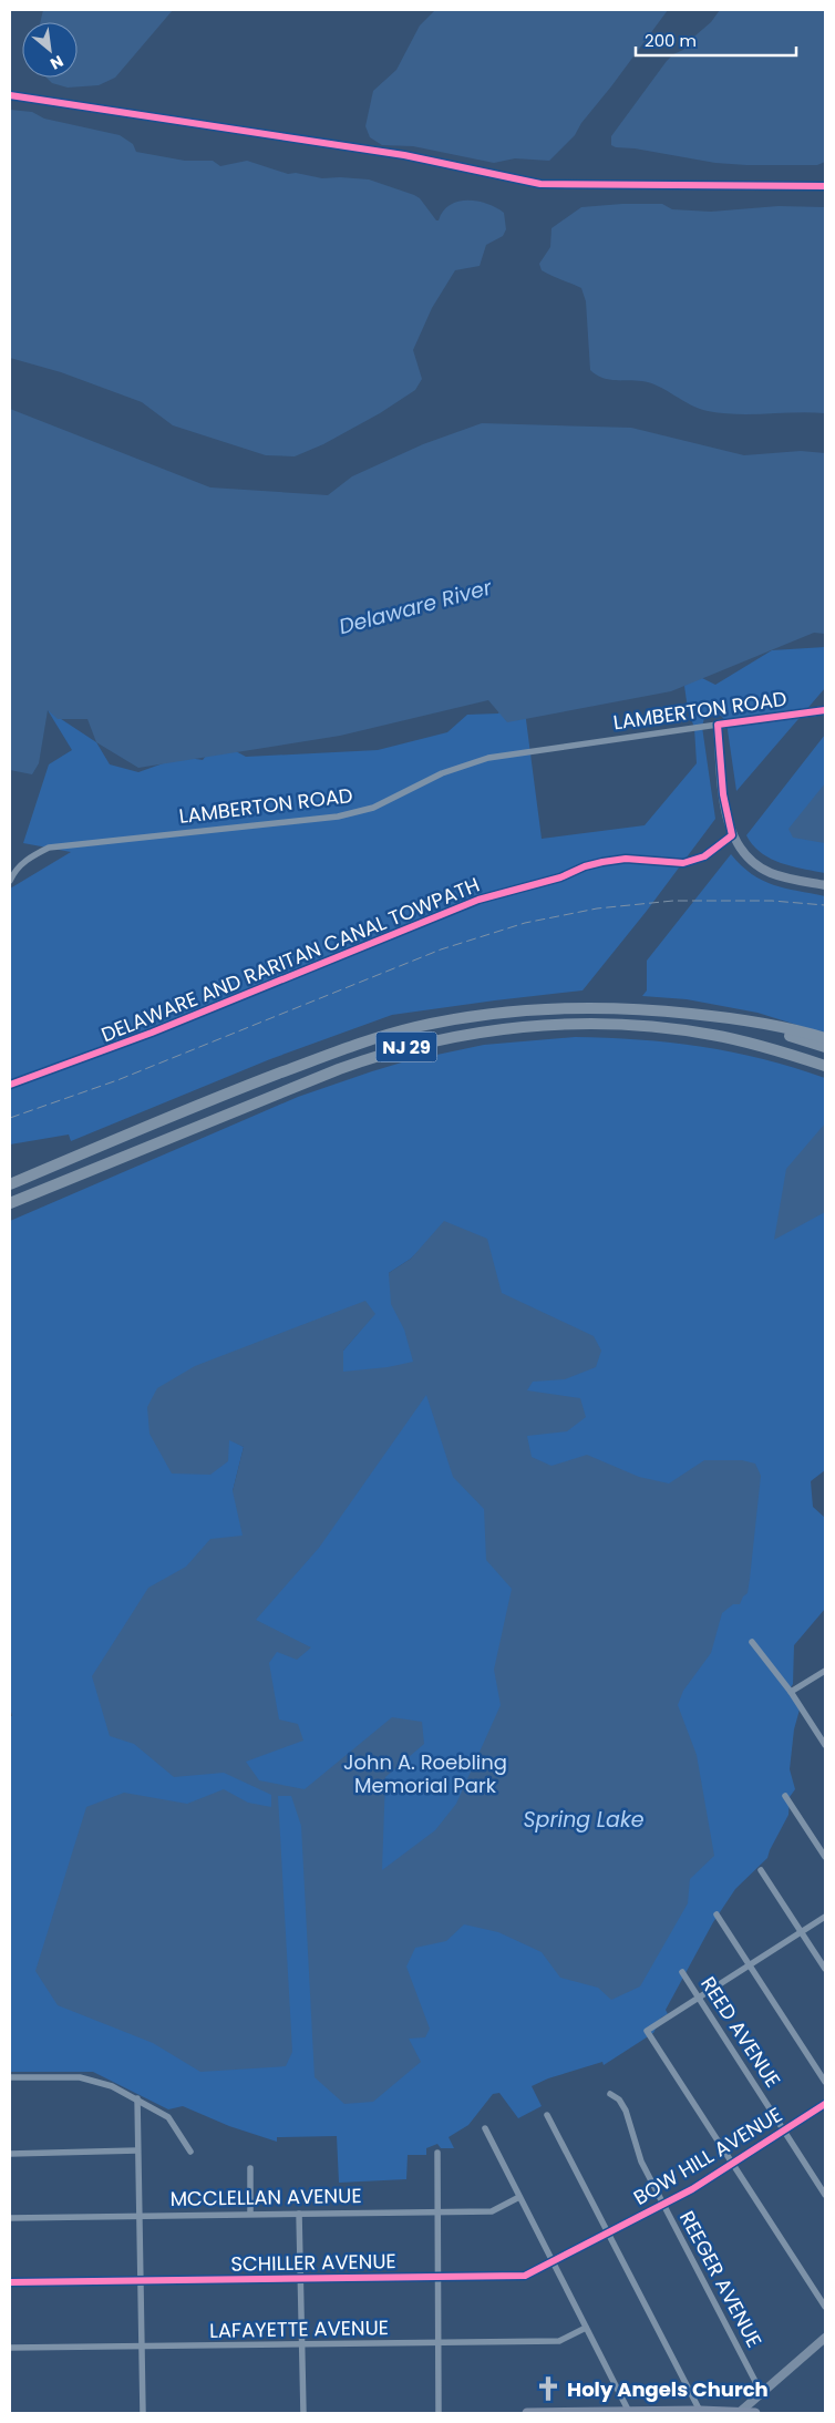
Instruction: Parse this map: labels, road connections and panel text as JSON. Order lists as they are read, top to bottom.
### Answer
{
  "streets": {
    "highway": ["NJ 29"],
    "street": [
      "LAMBERTON ROAD",
      "REED AVENUE",
      "BOW HILL AVENUE",
      "MCCLELLAN AVENUE",
      "SCHILLER AVENUE",
      "REEGER AVENUE",
      "LAFAYETTE AVENUE"
    ],
    "cycle path": ["DELAWARE AND RARITAN CANAL TOWPATH"]
  },
  "crossings": [
    ["REED AVENUE", "BOW HILL AVENUE"],
    ["BOW HILL AVENUE", "SCHILLER AVENUE"],
    ["BOW HILL AVENUE", "REEGER AVENUE"]
  ],
  "water": ["Delaware River", "Spring Lake"],
  "parks": ["John A. Roebling Memorial Park"],
  "places": {
    "church": ["Holy Angels Church"]
  },
  "scale_bar": "200 m",
  "north": "bottom right"
}
